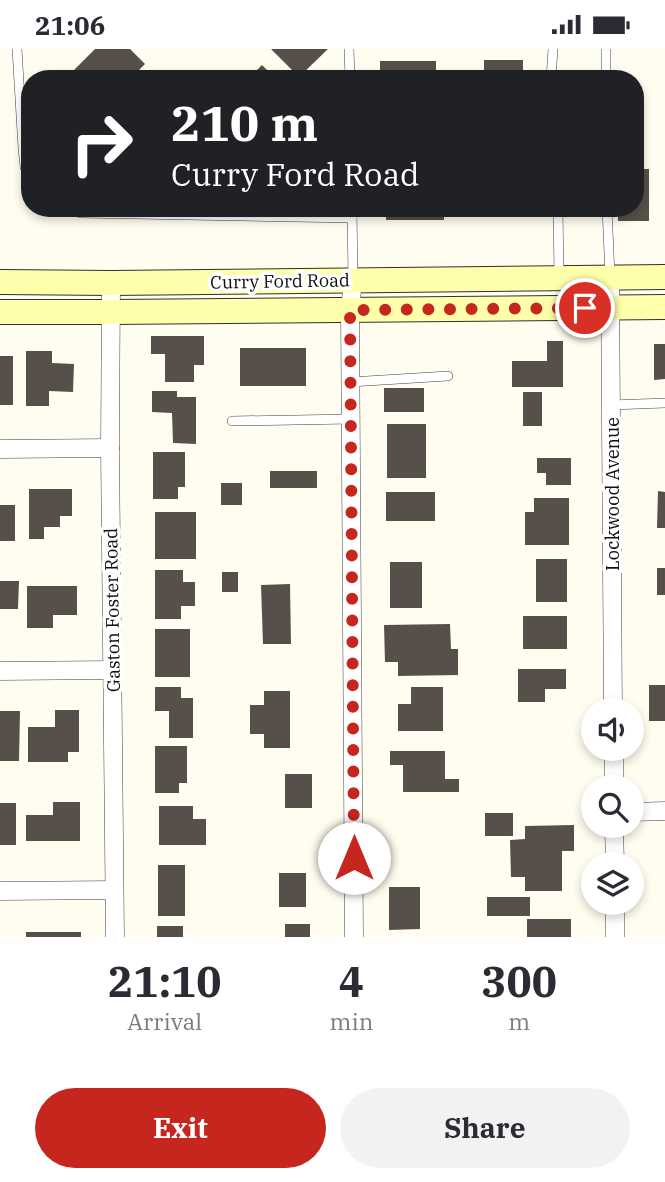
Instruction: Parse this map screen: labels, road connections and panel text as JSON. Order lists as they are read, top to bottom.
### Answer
{
  "streets": {
    "main road": ["Curry Ford Road"],
    "street": ["Lockwood Avenue", "Gaston Foster Road"]
  },
  "crossings": [
    ["Curry Ford Road", "Lockwood Avenue"],
    ["Curry Ford Road", "Gaston Foster Road"]
  ],
  "page": {
    "status": "21:06",
    "turn": ["210 m", "Curry Ford Road"],
    "eta": [
      "21:10",
      "Arrival",
      "4",
      "min",
      "300",
      "m"
    ],
    "buttons": ["Exit", "Share"]
  }
}
